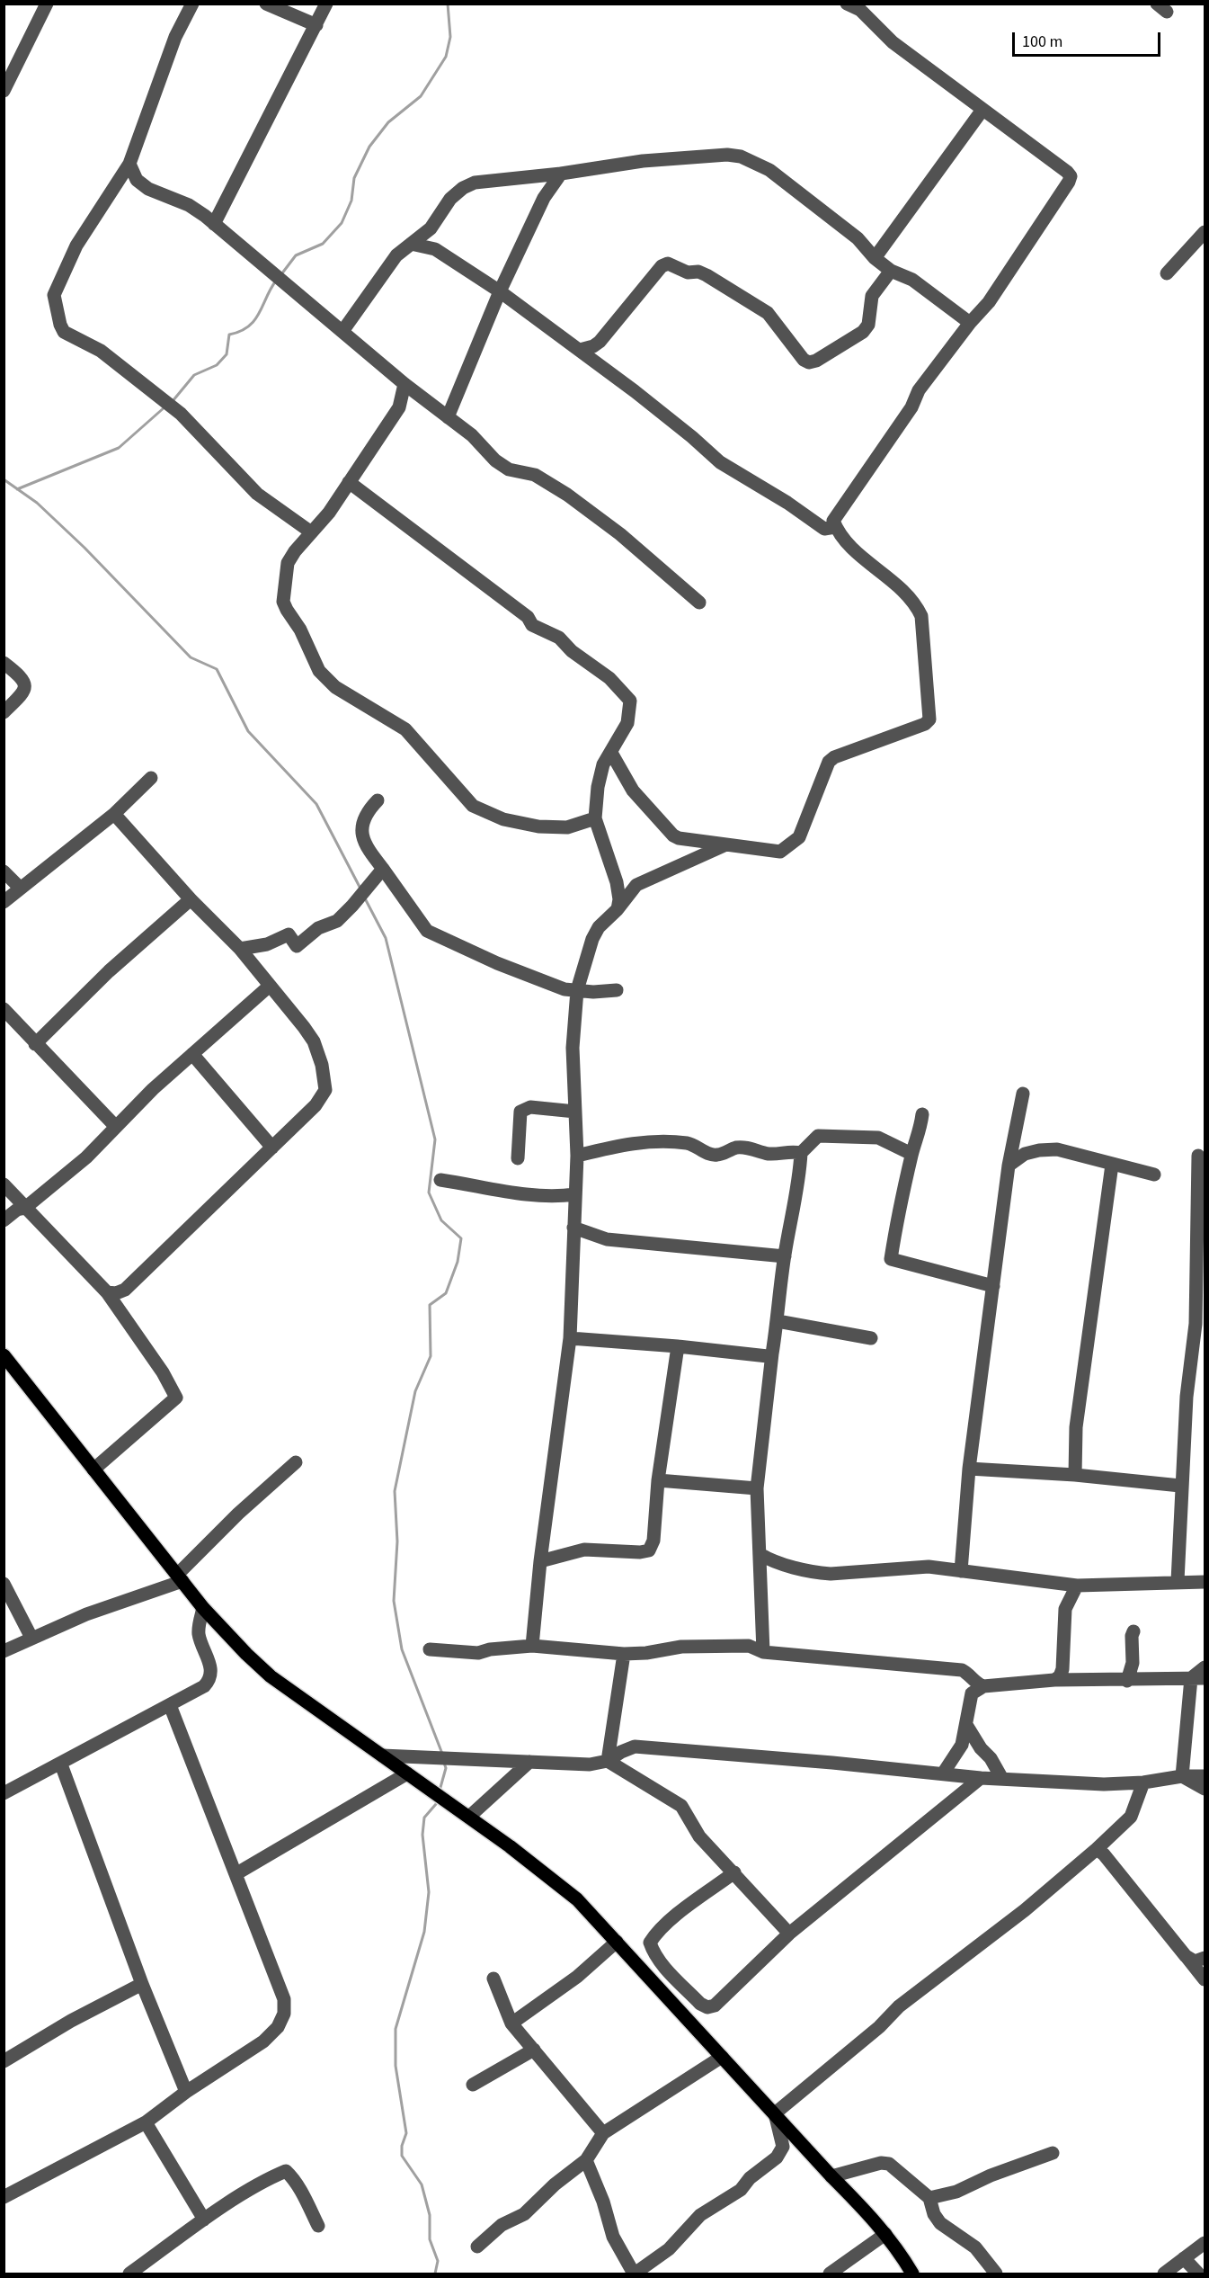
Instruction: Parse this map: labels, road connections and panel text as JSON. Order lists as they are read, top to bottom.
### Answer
{
  "scale_bar": "100 m"
}
